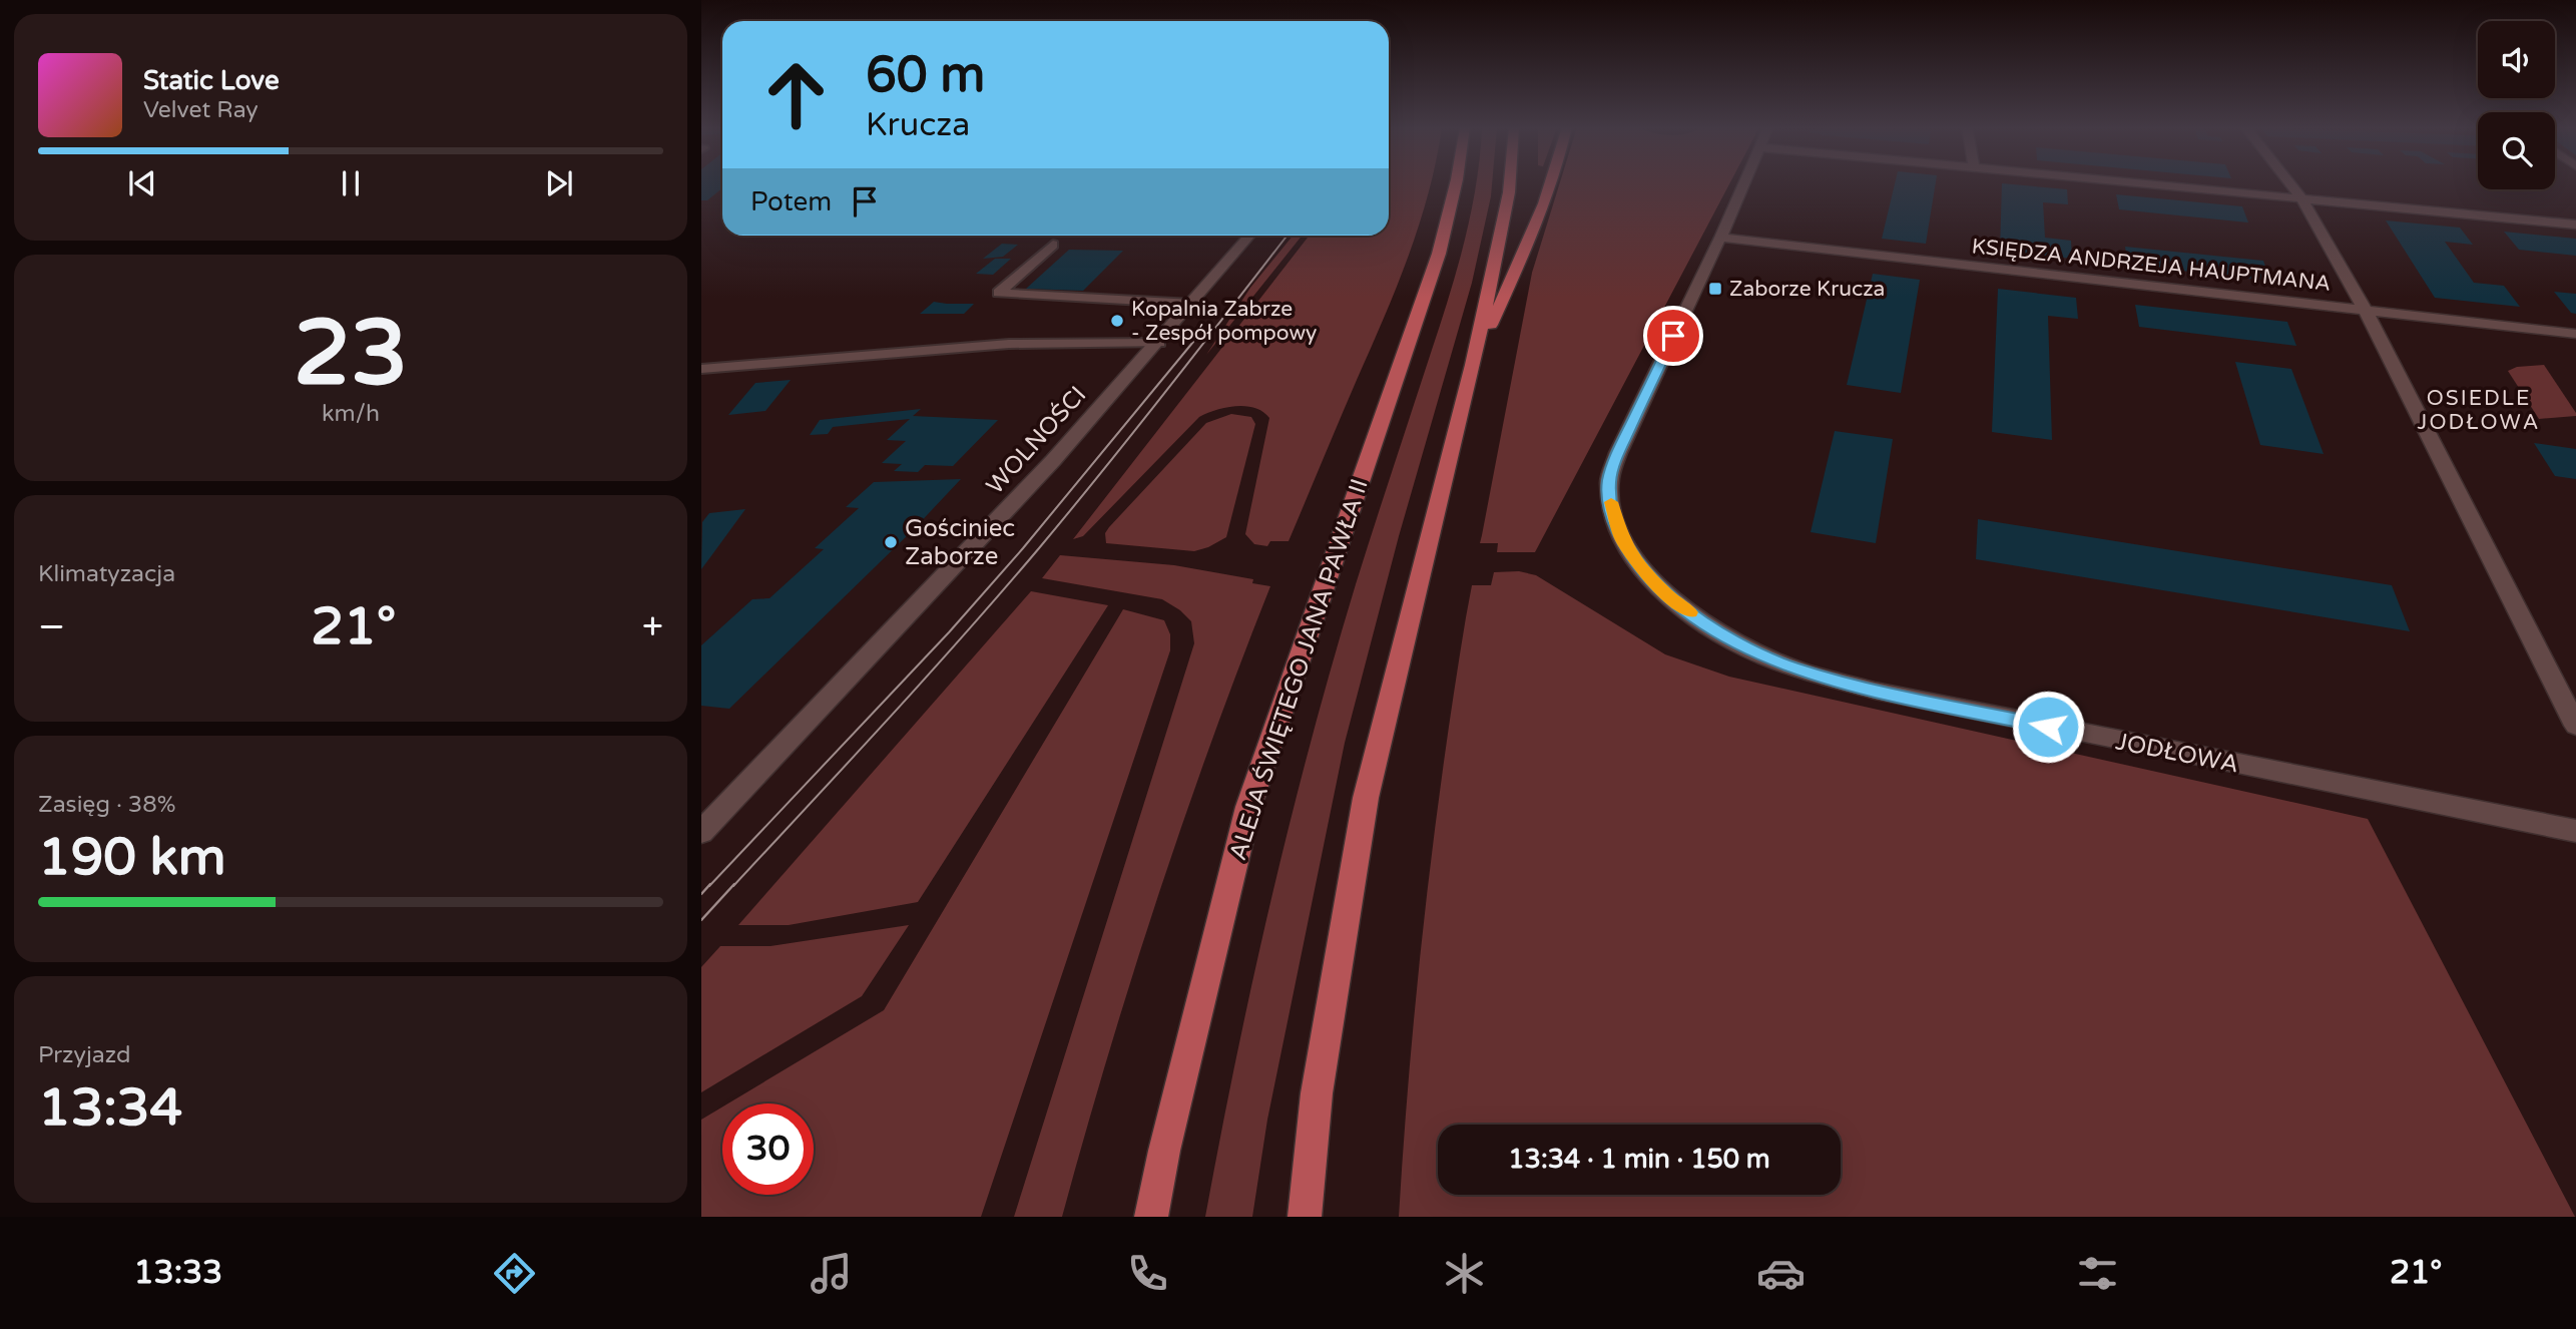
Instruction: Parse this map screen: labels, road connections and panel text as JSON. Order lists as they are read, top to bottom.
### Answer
{
  "streets": {
    "main road": ["ALEJA ŚWIĘTEGO JANA PAWŁA II"],
    "street": ["KSIĘDZA ANDRZEJA HAUPTMANA", "WOLNOŚCI", "JODŁOWA"]
  },
  "crossings": [
    ["KSIĘDZA ANDRZEJA HAUPTMANA", "JODŁOWA"]
  ],
  "districts": ["OSIEDLE JODŁOWA"],
  "places": {
    "transit": ["Zaborze Krucza"],
    "other": ["Kopalnia Zabrze - Zespół pompowy", "Gościniec Zaborze"]
  },
  "page": {
    "turn": ["60 m", "Krucza"],
    "song": ["Static Love", "Velvet Ray"],
    "then": "Potem",
    "tile": [
      ["23", "km/h"],
      "Klimatyzacja",
      ["Zasięg · 38%", "190 km"],
      ["Przyjazd", "13:34"]
    ],
    "heat": ["−", "21°", "+"],
    "limit": "30",
    "trip": "13:34 · 1 min · 150 m",
    "tabs": ["13:33", "21°"]
  }
}
